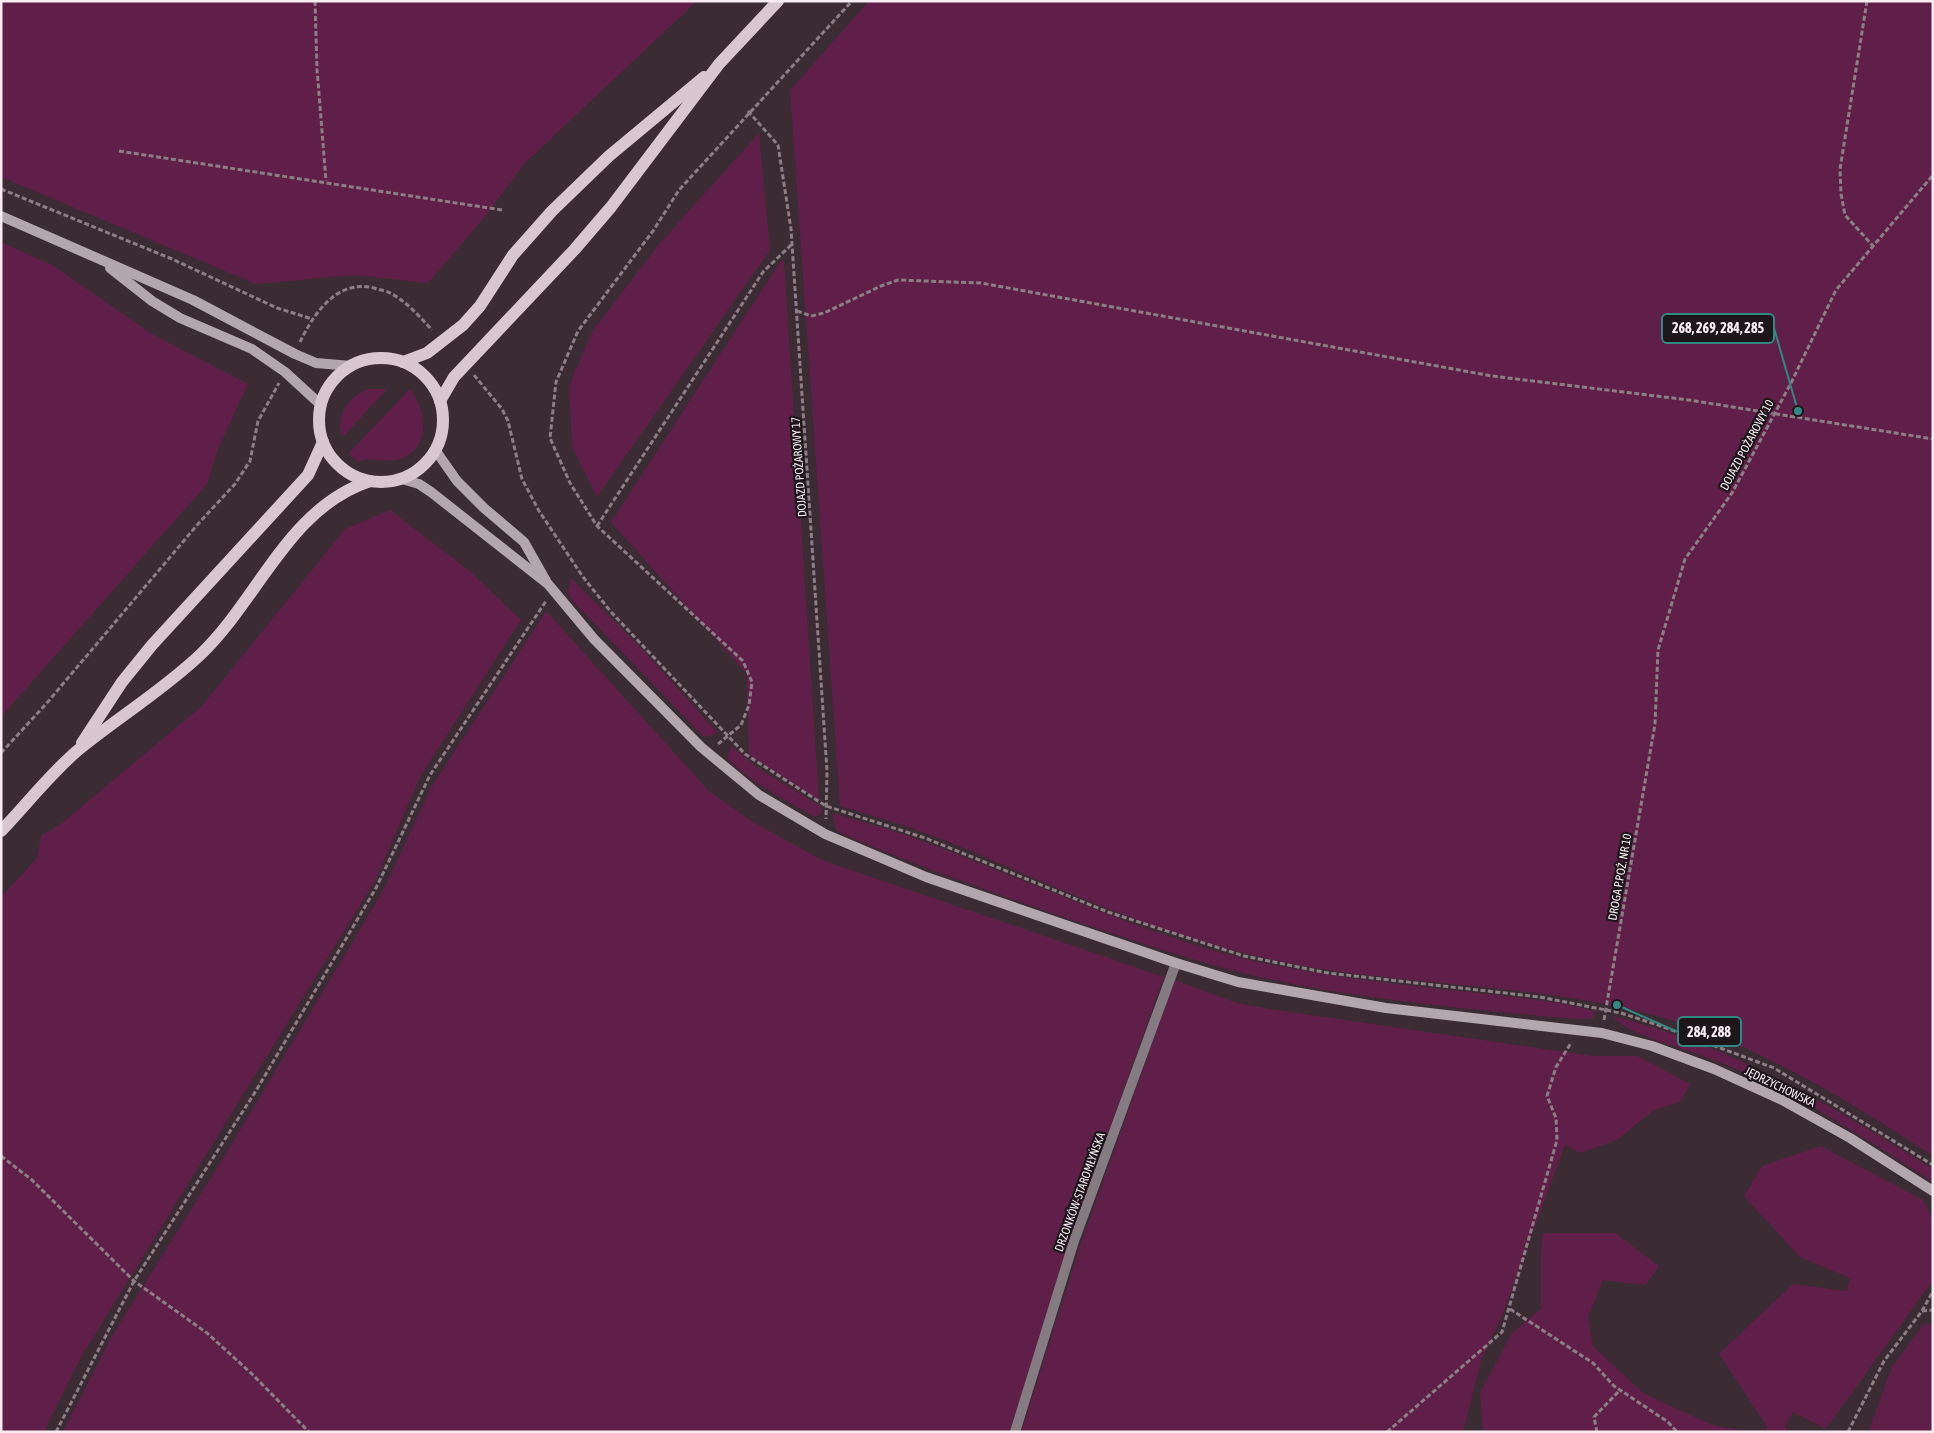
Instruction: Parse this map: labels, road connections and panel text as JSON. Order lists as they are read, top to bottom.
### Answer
{
  "streets": {
    "main road": ["JĘDRZYCHOWSKA"],
    "lane": ["DRZONKÓW-STAROMŁYŃSKA"],
    "path": ["DOJAZD POŻAROWY 10", "DOJAZD POŻAROWY 17", "DROGA P.POŻ. NR 10"]
  },
  "crossings": [
    ["DOJAZD POŻAROWY 10", "DROGA P.POŻ. NR 10"],
    ["DOJAZD POŻAROWY 17", "JĘDRZYCHOWSKA"],
    ["DROGA P.POŻ. NR 10", "JĘDRZYCHOWSKA"],
    ["JĘDRZYCHOWSKA", "DRZONKÓW-STAROMŁYŃSKA"]
  ],
  "places": ["268, 269, 284, 285", "284, 288"]
}
